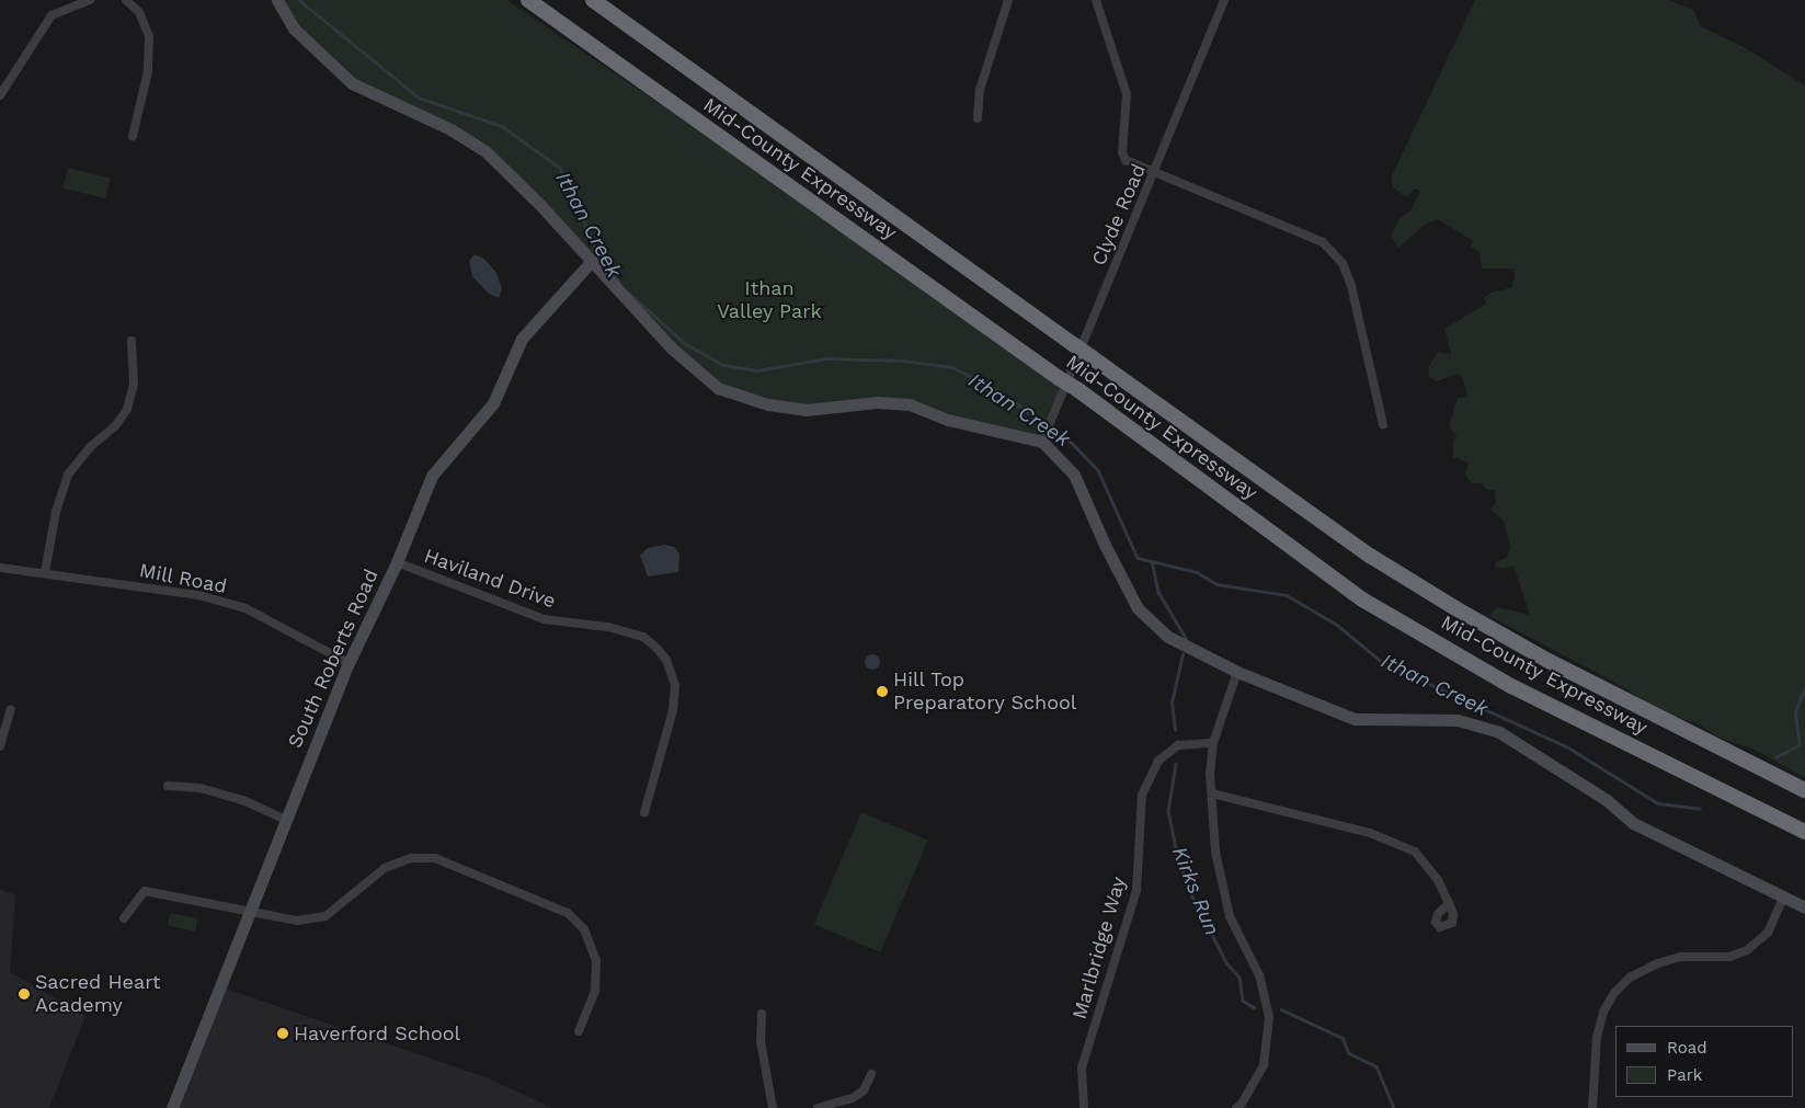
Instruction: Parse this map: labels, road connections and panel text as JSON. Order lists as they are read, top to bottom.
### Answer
{
  "streets": {
    "highway": ["Mid-County Expressway"],
    "street": [
      "Clyde Road",
      "Mill Road",
      "Haviland Drive",
      "South Roberts Road",
      "Marlbridge Way"
    ]
  },
  "crossings": [
    ["Mill Road", "South Roberts Road"],
    ["Haviland Drive", "South Roberts Road"]
  ],
  "water": ["Ithan Creek", "Kirks Run"],
  "parks": ["Ithan Valley Park"],
  "places": ["Hill Top Preparatory School", "Sacred Heart Academy", "Haverford School"],
  "legend": ["Road", "Park"]
}
